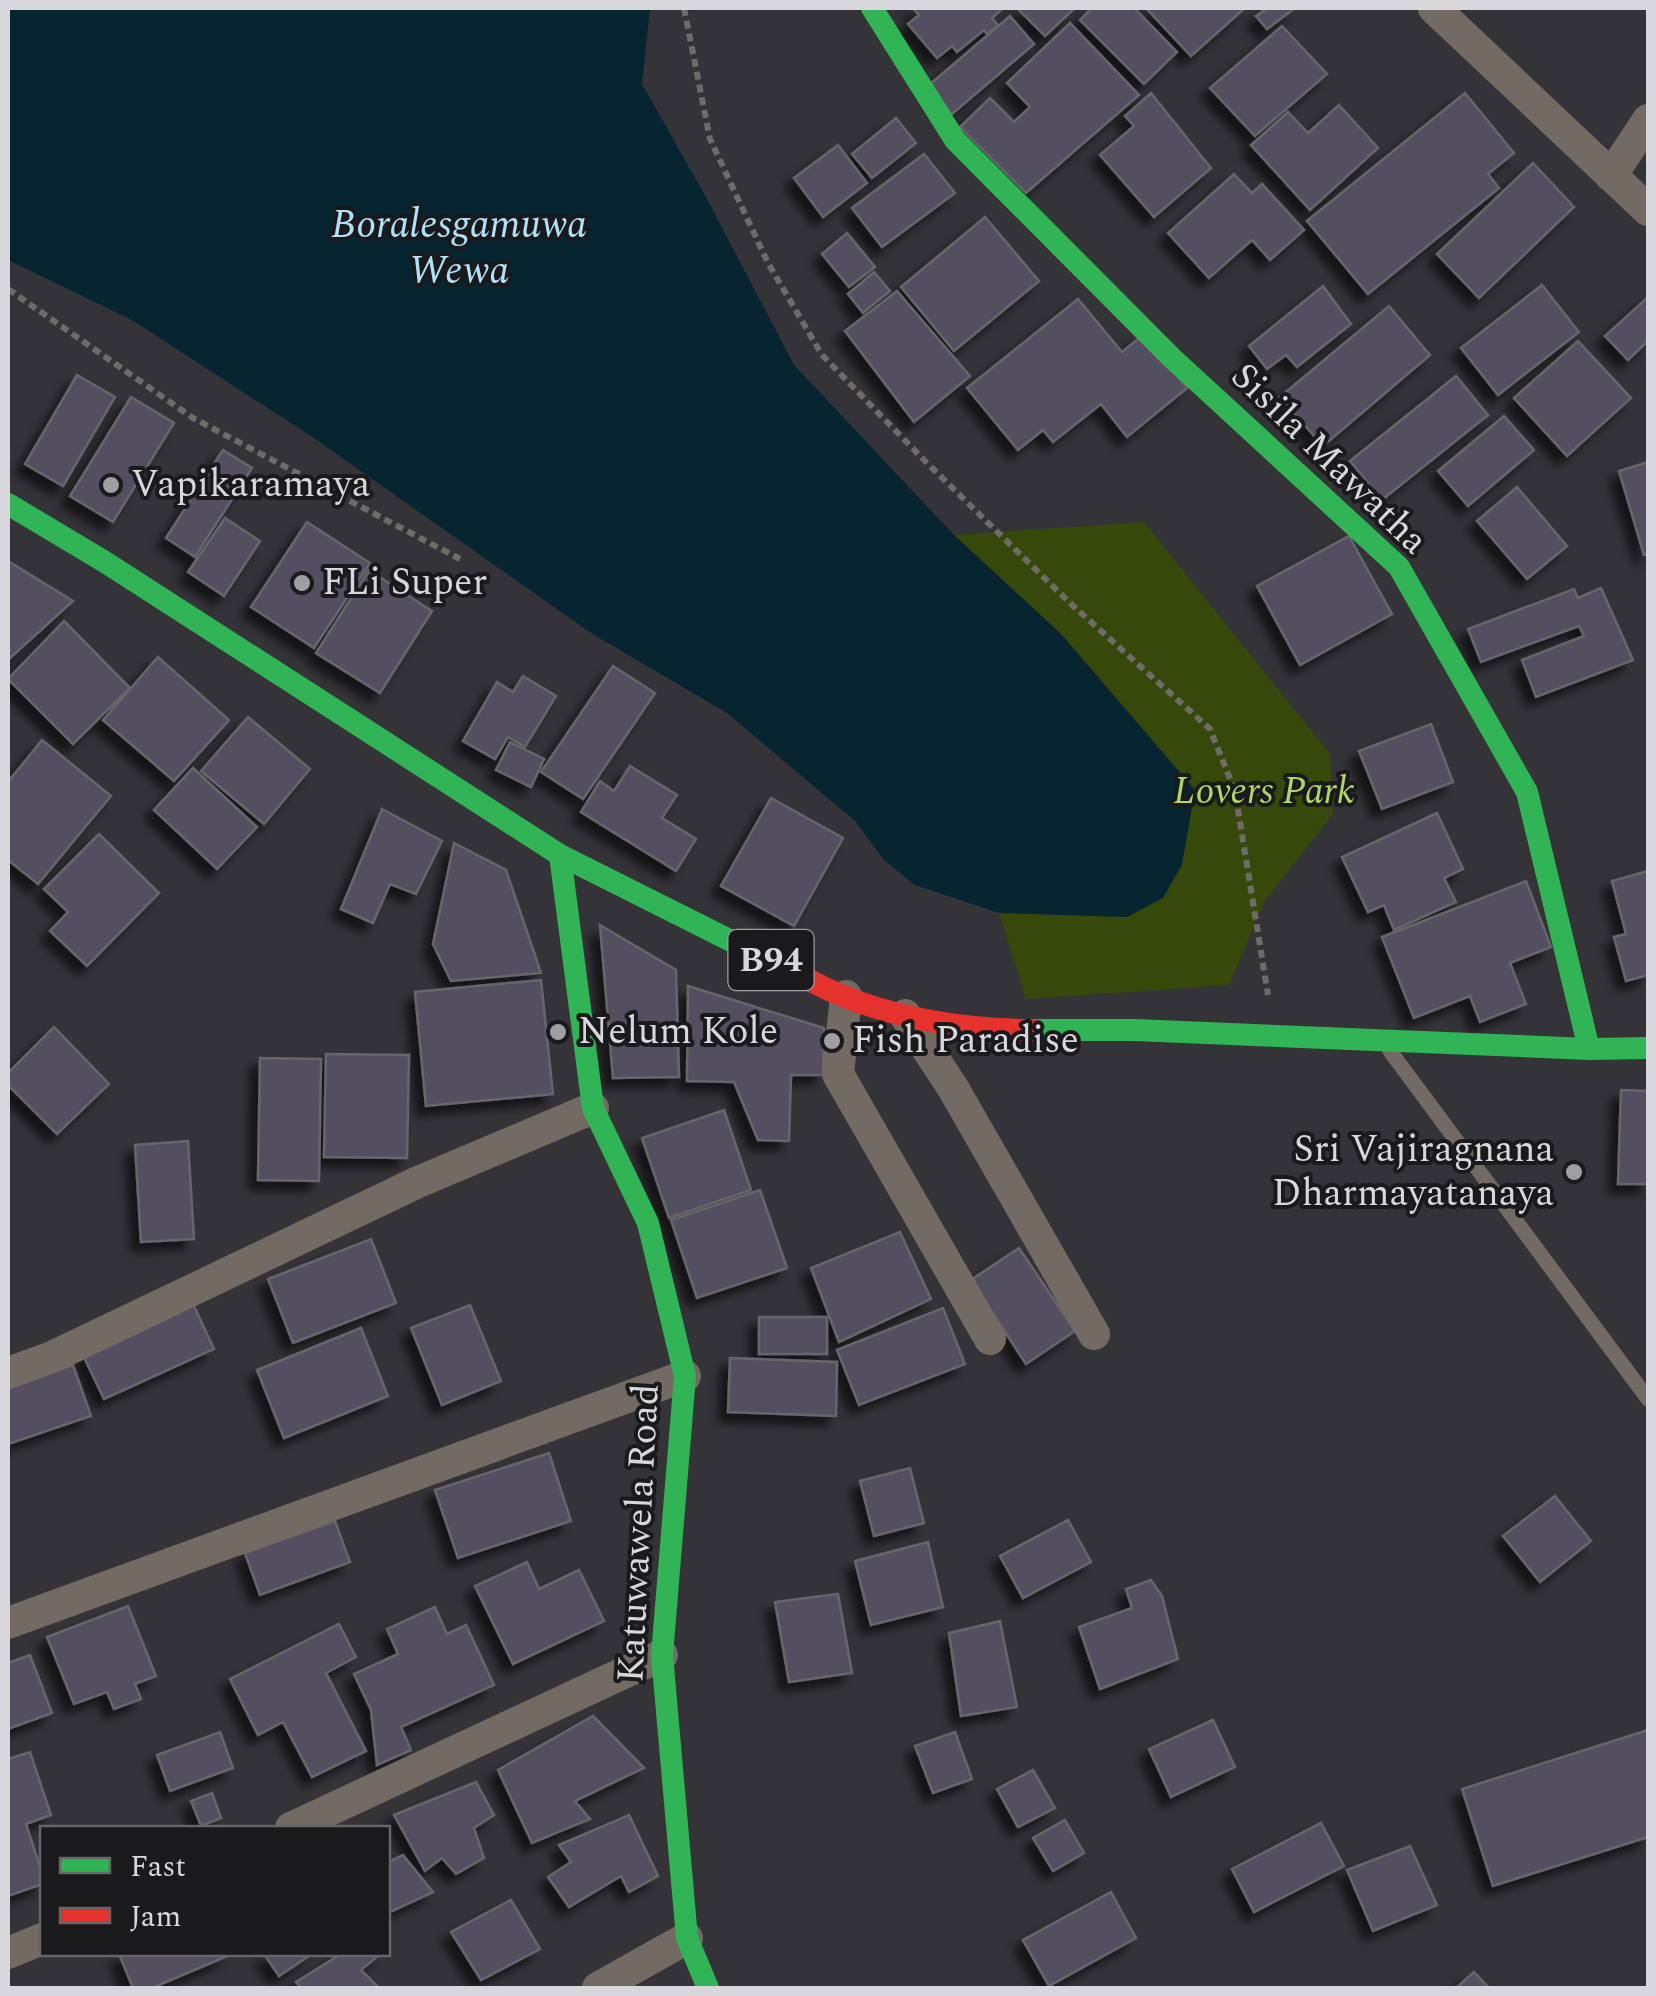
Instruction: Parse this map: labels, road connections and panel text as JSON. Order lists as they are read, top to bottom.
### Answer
{
  "streets": {
    "street": ["Sisila Mawatha", "B94", "Katuwawela Road"]
  },
  "crossings": [
    ["Sisila Mawatha", "B94"],
    ["B94", "Katuwawela Road"]
  ],
  "water": ["Boralesgamuwa Wewa"],
  "parks": ["Lovers Park"],
  "places": [
    "Vapikaramaya",
    "FLi Super",
    "Nelum Kole",
    "Fish Paradise",
    "Sri Vajiragnana Dharmayatanaya"
  ],
  "legend": ["Fast", "Jam"]
}
